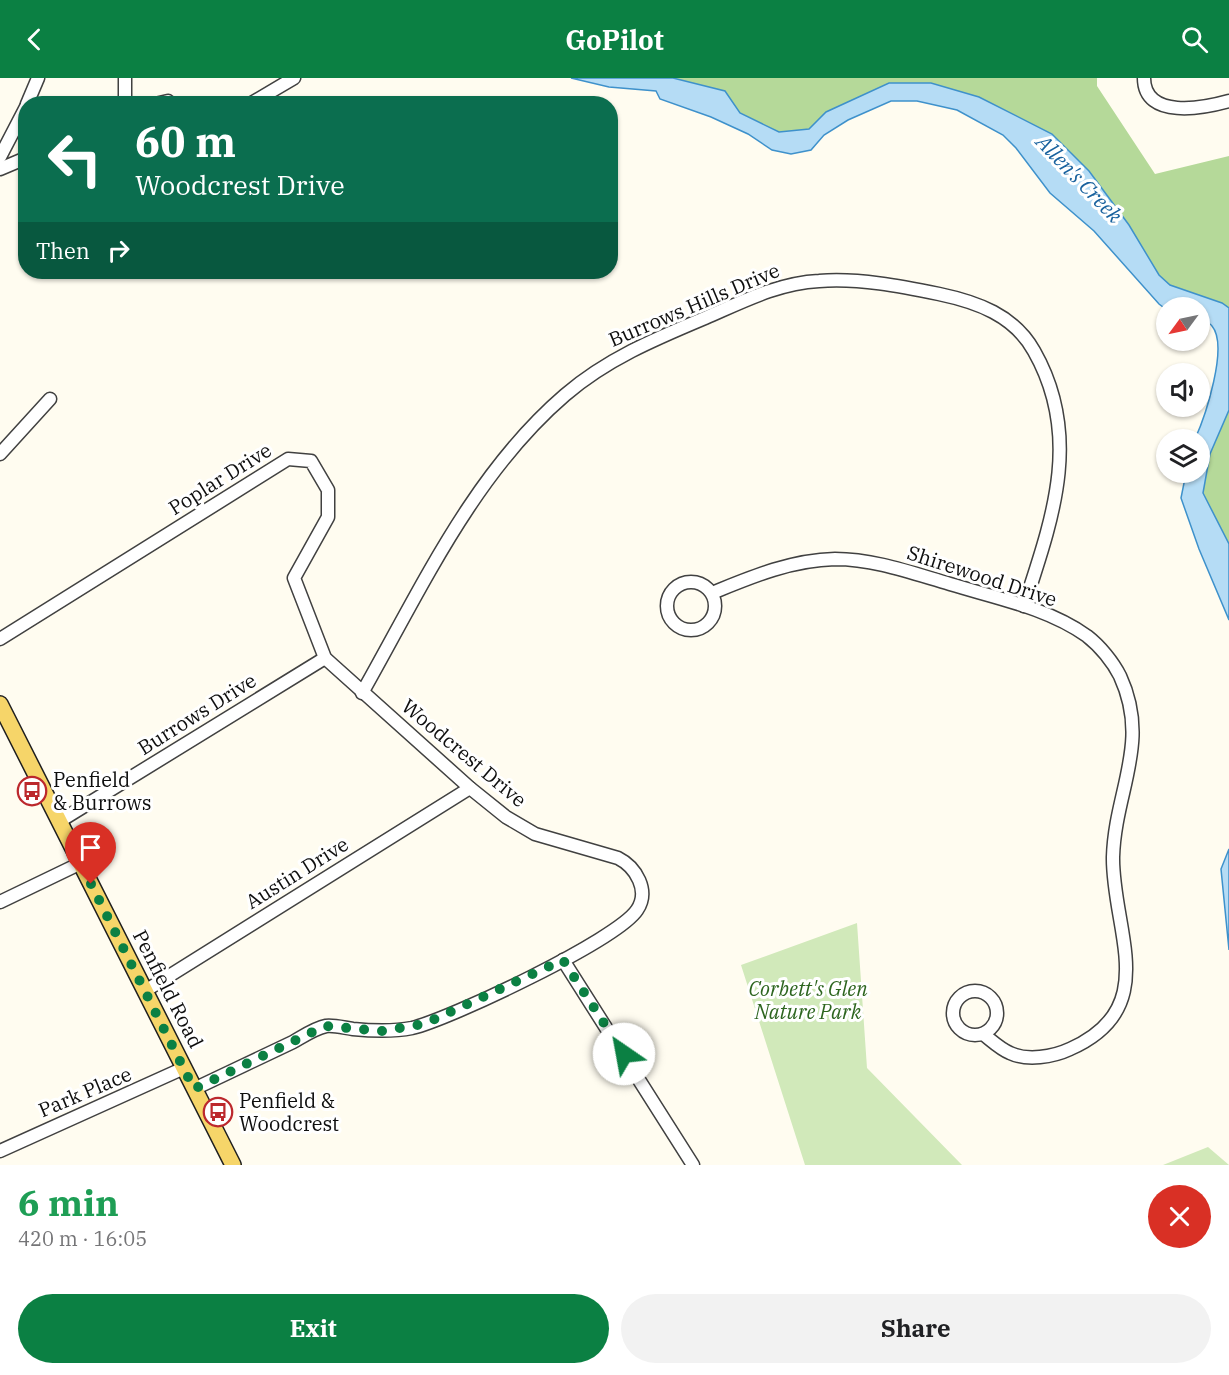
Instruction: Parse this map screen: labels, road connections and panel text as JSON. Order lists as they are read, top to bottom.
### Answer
{
  "streets": {
    "main road": ["Penfield Road"],
    "street": [
      "Burrows Hills Drive",
      "Poplar Drive",
      "Shirewood Drive",
      "Burrows Drive",
      "Woodcrest Drive",
      "Austin Drive",
      "Park Place"
    ]
  },
  "crossings": [
    ["Burrows Hills Drive", "Shirewood Drive"],
    ["Burrows Hills Drive", "Woodcrest Drive"],
    ["Poplar Drive", "Burrows Drive"],
    ["Poplar Drive", "Woodcrest Drive"],
    ["Burrows Drive", "Woodcrest Drive"],
    ["Burrows Drive", "Penfield Road"],
    ["Woodcrest Drive", "Austin Drive"],
    ["Woodcrest Drive", "Penfield Road"],
    ["Austin Drive", "Penfield Road"],
    ["Penfield Road", "Park Place"]
  ],
  "water": ["Allen's Creek"],
  "parks": ["Corbett's Glen Nature Park"],
  "places": {
    "bus stop": ["Penfield & Burrows", "Penfield & Woodcrest"]
  },
  "north": "bottom left",
  "page": {
    "header": "GoPilot",
    "turn": ["60 m", "Woodcrest Drive"],
    "then": "Then",
    "heading": ["6 min", "420 m · 16:05"],
    "buttons": ["Exit", "Share"]
  }
}
